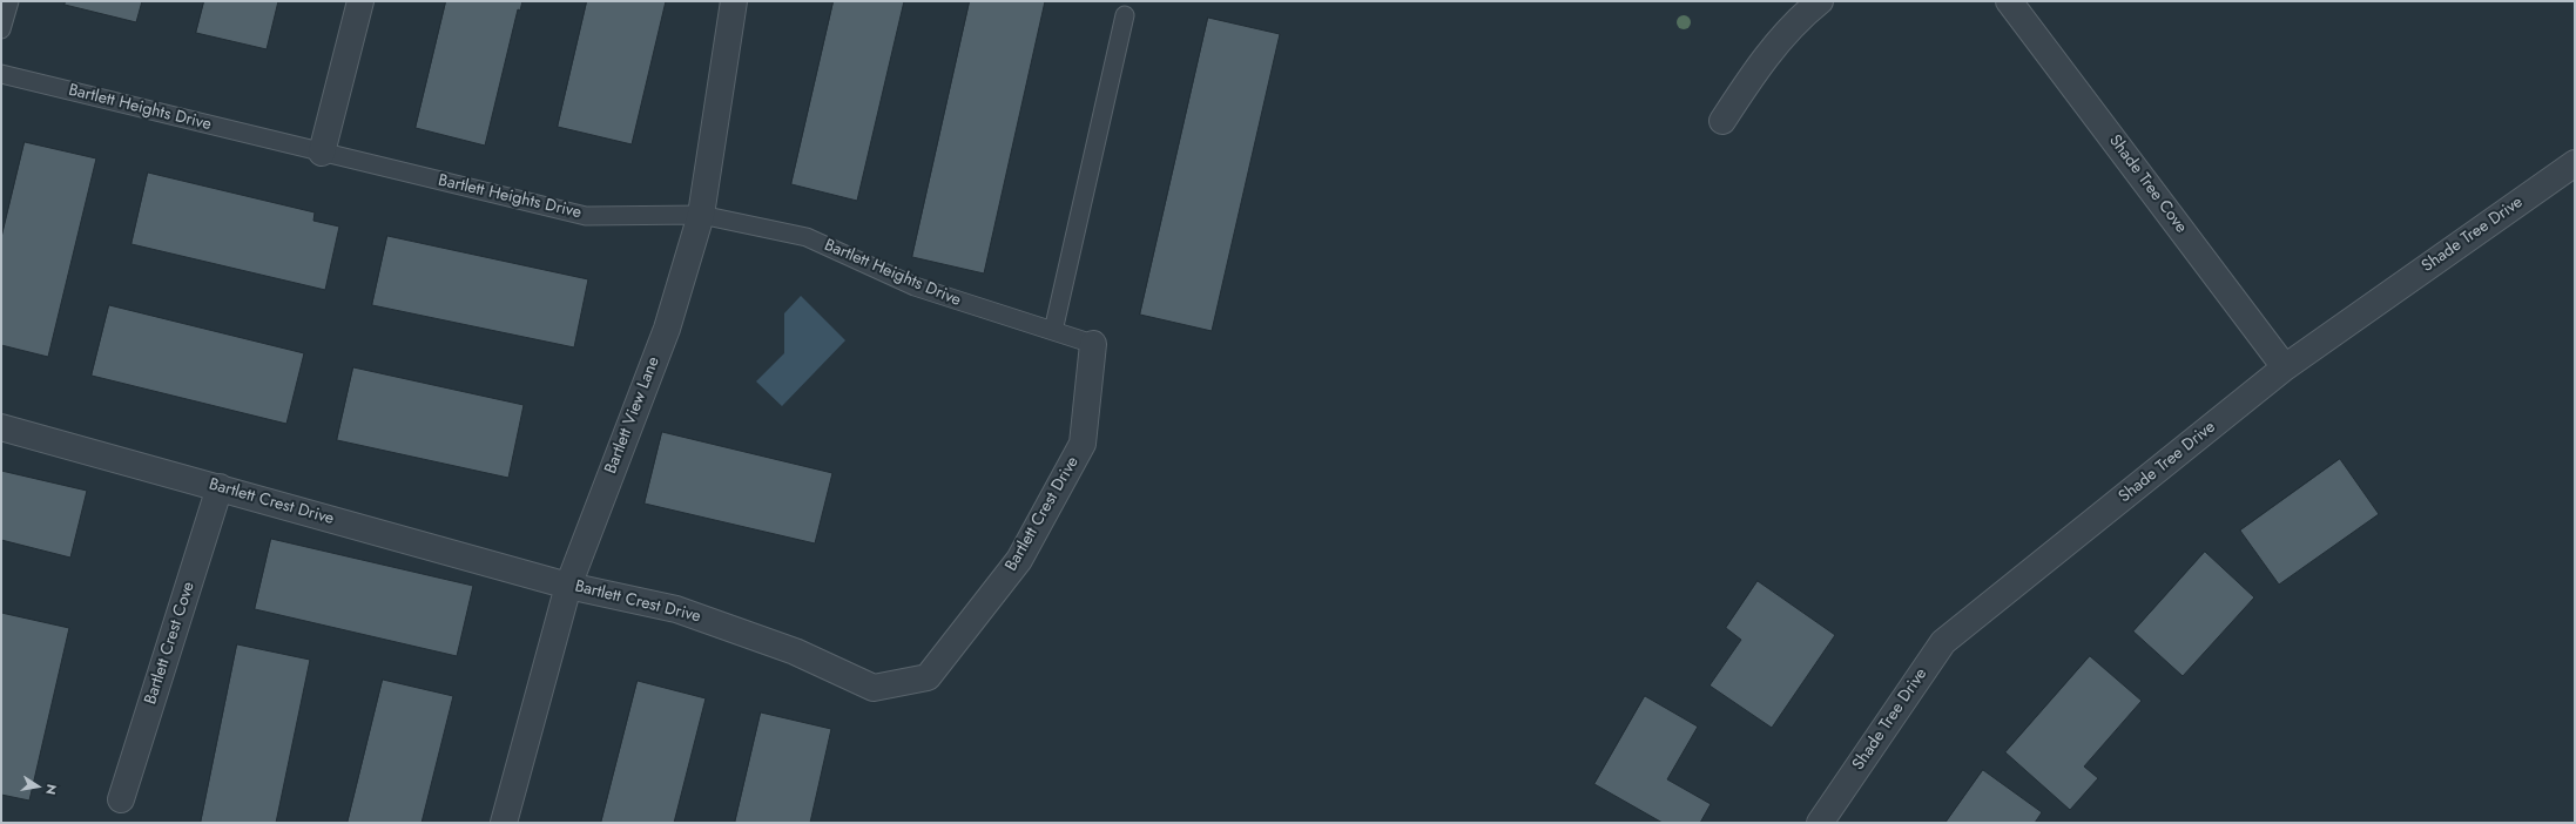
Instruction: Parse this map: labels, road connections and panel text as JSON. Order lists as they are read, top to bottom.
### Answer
{
  "streets": {
    "street": [
      "Shade Tree Cove",
      "Shade Tree Drive",
      "Bartlett View Lane",
      "Bartlett Crest Drive",
      "Bartlett Crest Cove"
    ],
    "lane": ["Bartlett Heights Drive"]
  },
  "crossings": [
    ["Bartlett Heights Drive", "Bartlett View Lane"],
    ["Bartlett Heights Drive", "Bartlett Crest Drive"],
    ["Shade Tree Cove", "Shade Tree Drive"],
    ["Bartlett View Lane", "Bartlett Crest Drive"],
    ["Bartlett Crest Drive", "Bartlett Crest Cove"]
  ],
  "north": "right"
}
